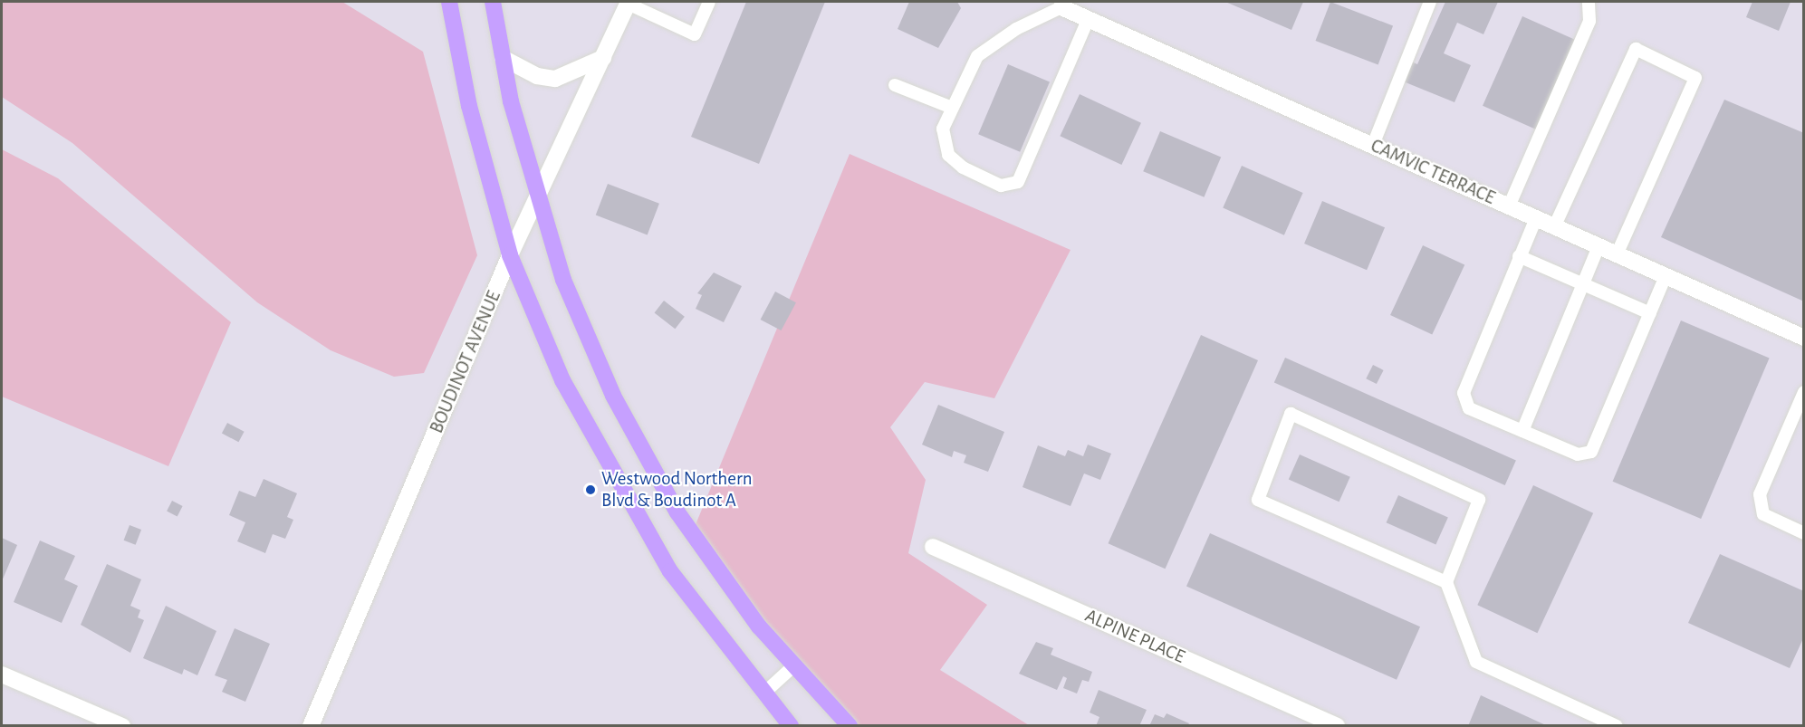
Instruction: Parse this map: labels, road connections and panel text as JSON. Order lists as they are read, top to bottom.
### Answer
{
  "streets": {
    "street": ["CAMVIC TERRACE", "BOUDINOT AVENUE", "ALPINE PLACE"]
  },
  "places": ["Westwood Northern Blvd & Boudinot A"]
}
